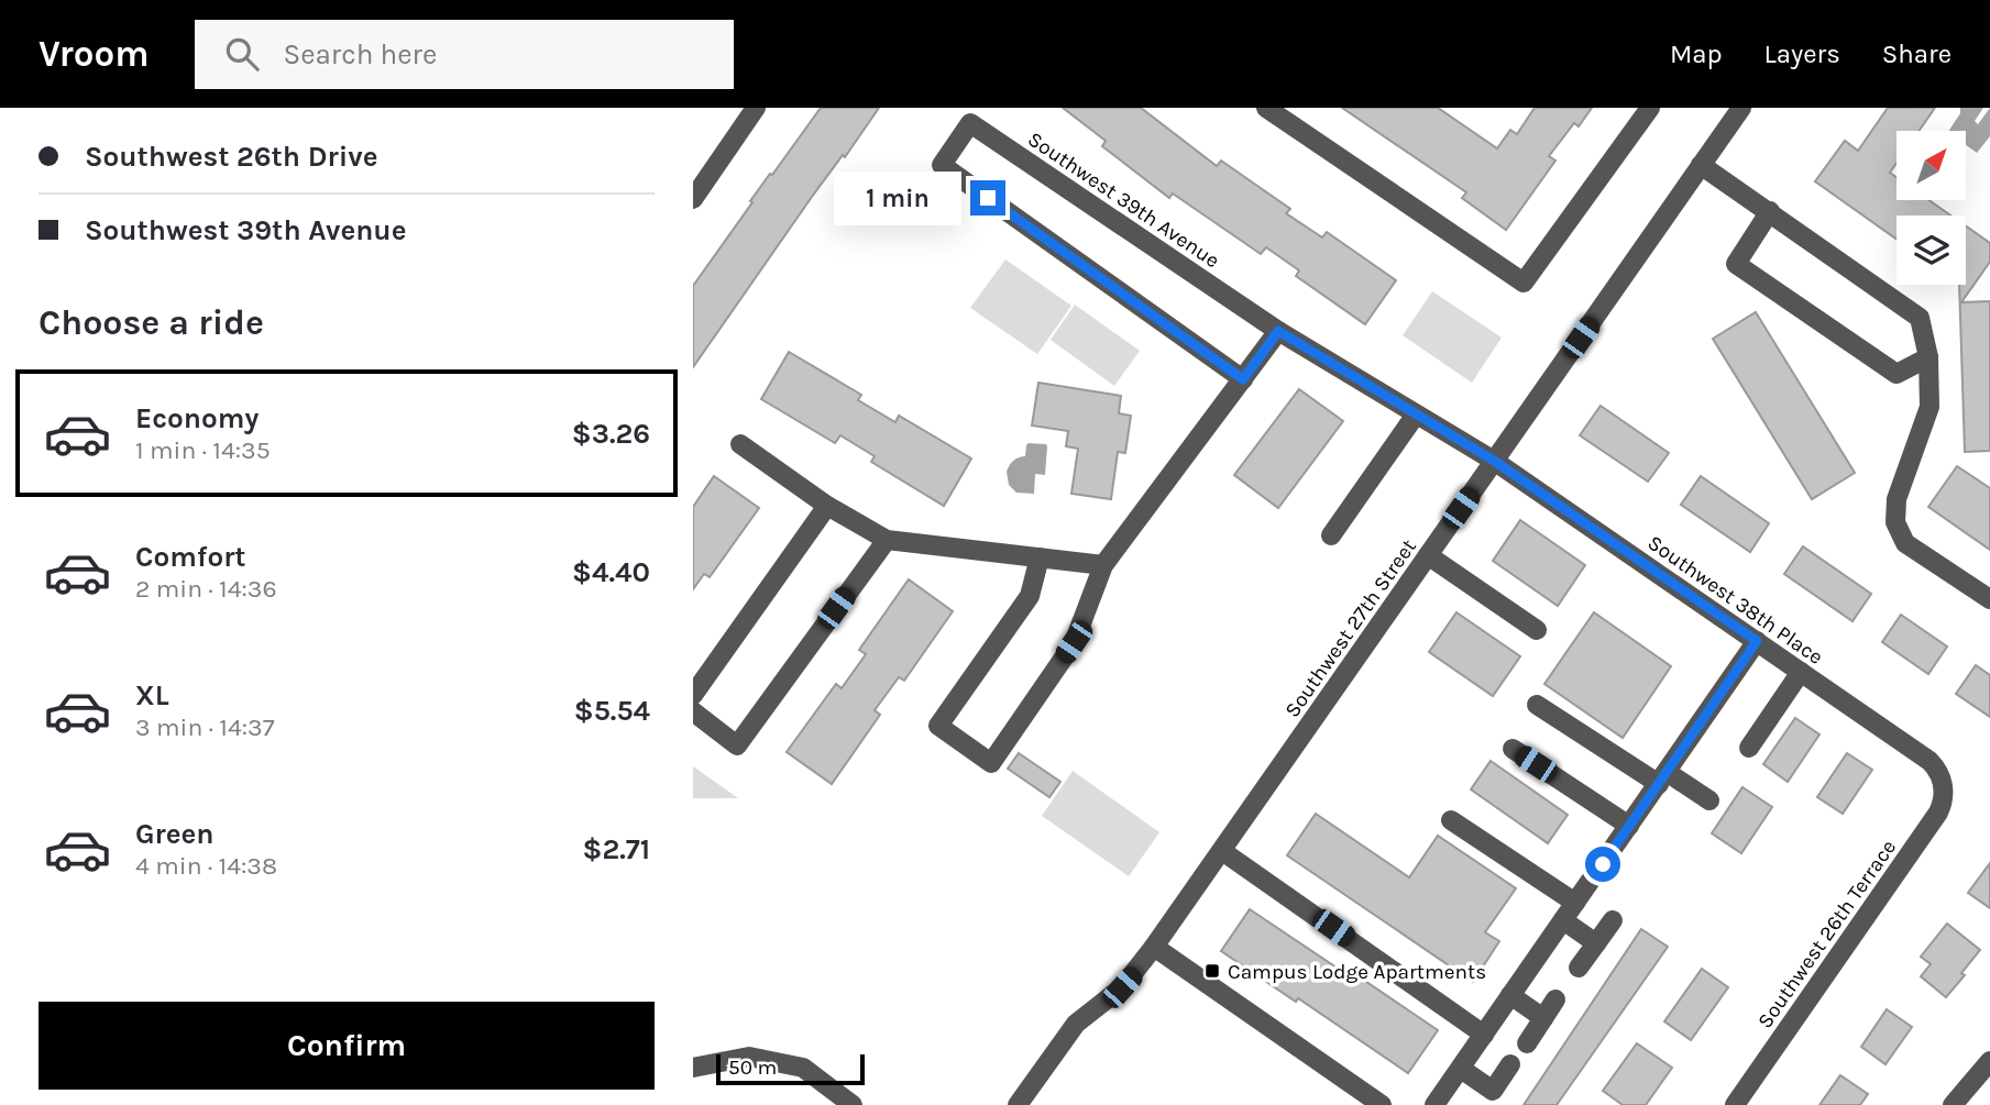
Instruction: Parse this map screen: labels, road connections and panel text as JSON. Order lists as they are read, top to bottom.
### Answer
{
  "streets": {
    "street": [
      "Southwest 39th Avenue",
      "Southwest 38th Place",
      "Southwest 27th Street",
      "Southwest 26th Terrace"
    ]
  },
  "crossings": [
    ["Southwest 39th Avenue", "Southwest 38th Place"],
    ["Southwest 39th Avenue", "Southwest 27th Street"],
    ["Southwest 38th Place", "Southwest 27th Street"],
    ["Southwest 38th Place", "Southwest 26th Terrace"]
  ],
  "places": {
    "transit": ["Campus Lodge Apartments"]
  },
  "scale_bar": "50 m",
  "north": "top right",
  "page": {
    "header": "Vroom",
    "search": "Search here",
    "nav": ["Map", "Layers", "Share"],
    "banner": ["Southwest 26th Drive", "Southwest 39th Avenue"],
    "bubble": "1 min",
    "heading": "Choose a ride",
    "list": [
      {
        "name": "Economy",
        "note": "1 min · 14:35",
        "value": "$3.26"
      },
      {
        "name": "Comfort",
        "note": "2 min · 14:36",
        "value": "$4.40"
      },
      {
        "name": "XL",
        "note": "3 min · 14:37",
        "value": "$5.54"
      },
      {
        "name": "Green",
        "note": "4 min · 14:38",
        "value": "$2.71"
      }
    ],
    "buttons": "Confirm",
    "scale": "50 m"
  }
}
